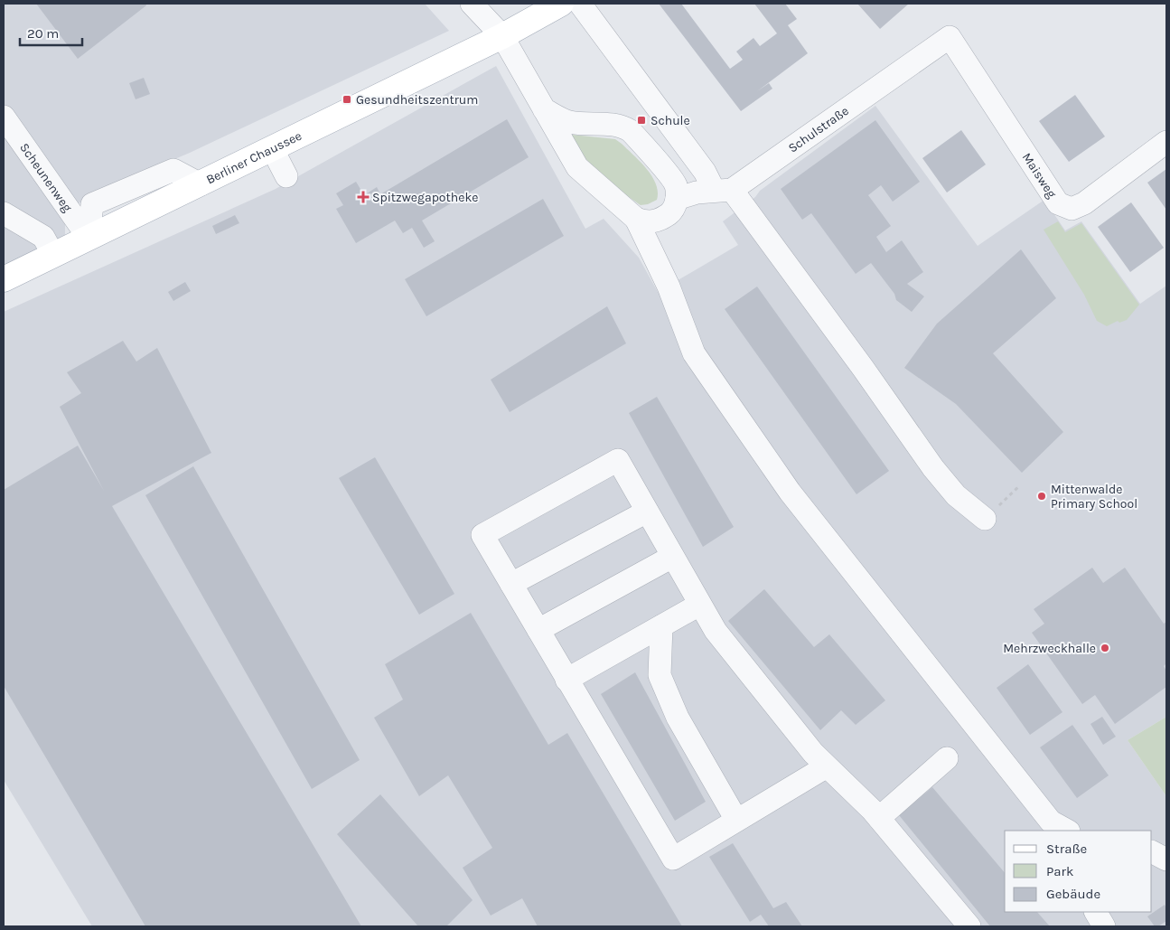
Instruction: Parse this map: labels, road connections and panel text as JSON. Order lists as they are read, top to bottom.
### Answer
{
  "streets": {
    "main road": ["Berliner Chaussee"],
    "street": ["Schulstraße", "Maisweg", "Scheunenweg"]
  },
  "crossings": [
    ["Schulstraße", "Maisweg"],
    ["Berliner Chaussee", "Scheunenweg"]
  ],
  "places": {
    "transit": ["Gesundheitszentrum", "Schule"],
    "health": ["Spitzwegapotheke"],
    "other": ["Mittenwalde Primary School", "Mehrzweckhalle"]
  },
  "legend": ["Straße", "Park", "Gebäude"],
  "scale_bar": "20 m"
}
